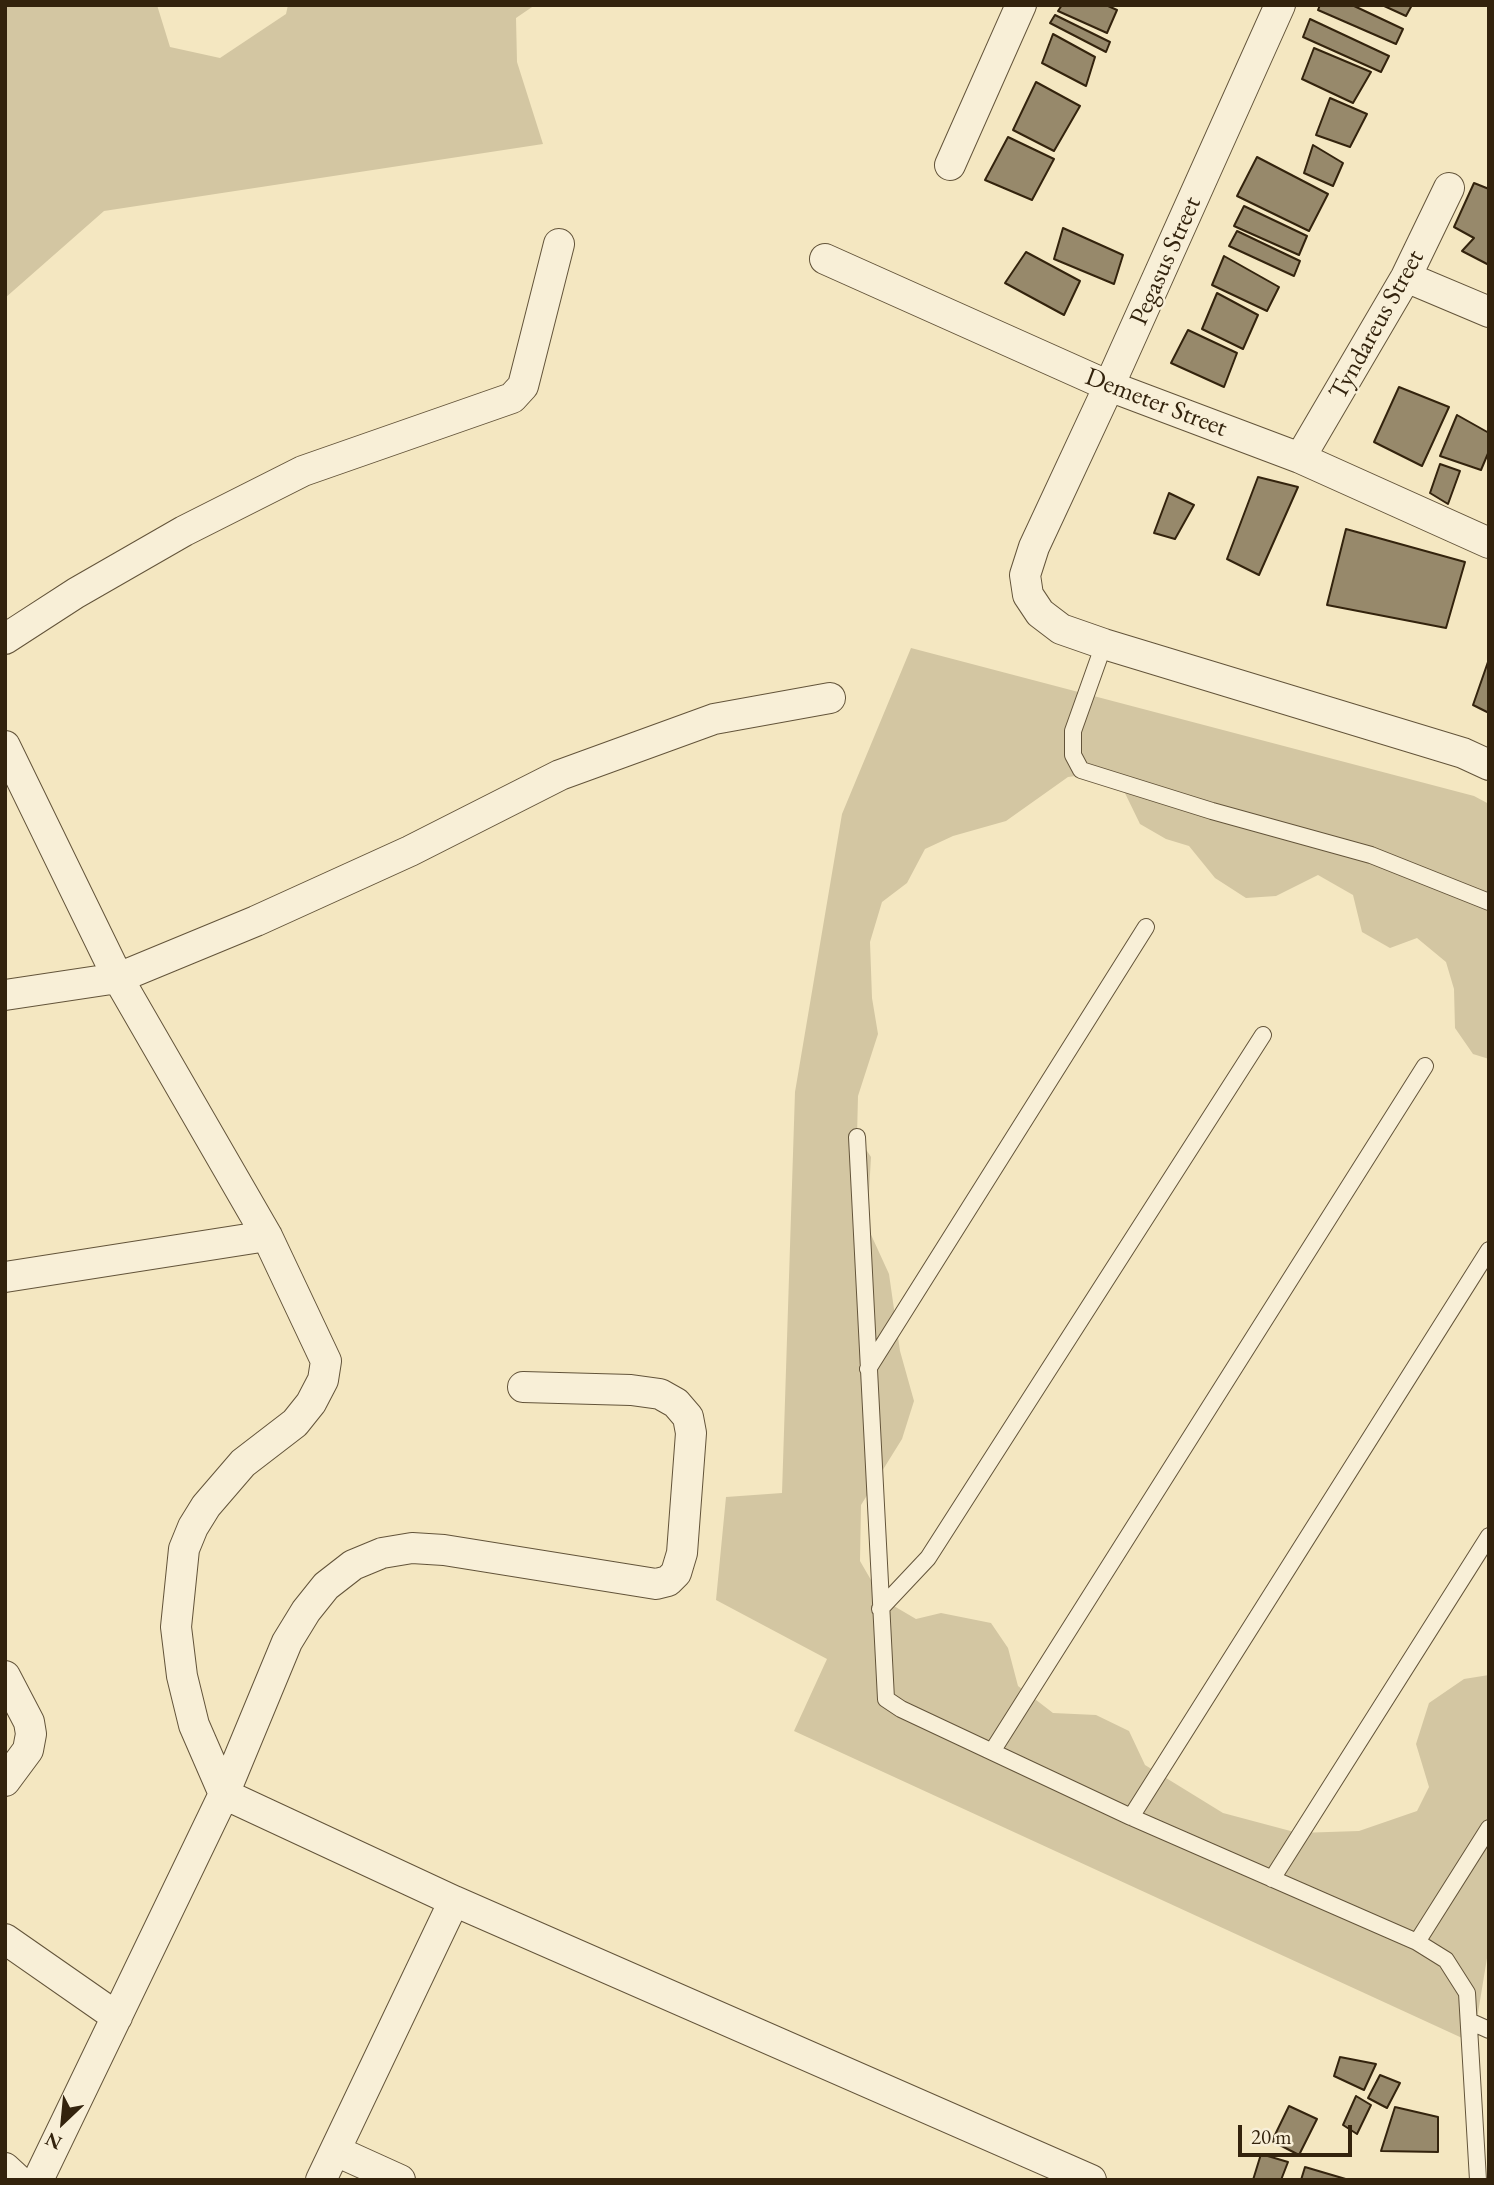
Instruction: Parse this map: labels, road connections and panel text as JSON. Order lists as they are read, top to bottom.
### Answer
{
  "streets": {
    "street": ["Pegasus Street", "Tyndareus Street", "Demeter Street"]
  },
  "crossings": [
    ["Pegasus Street", "Demeter Street"],
    ["Tyndareus Street", "Demeter Street"]
  ],
  "scale_bar": "20 m",
  "north": "bottom left"
}
